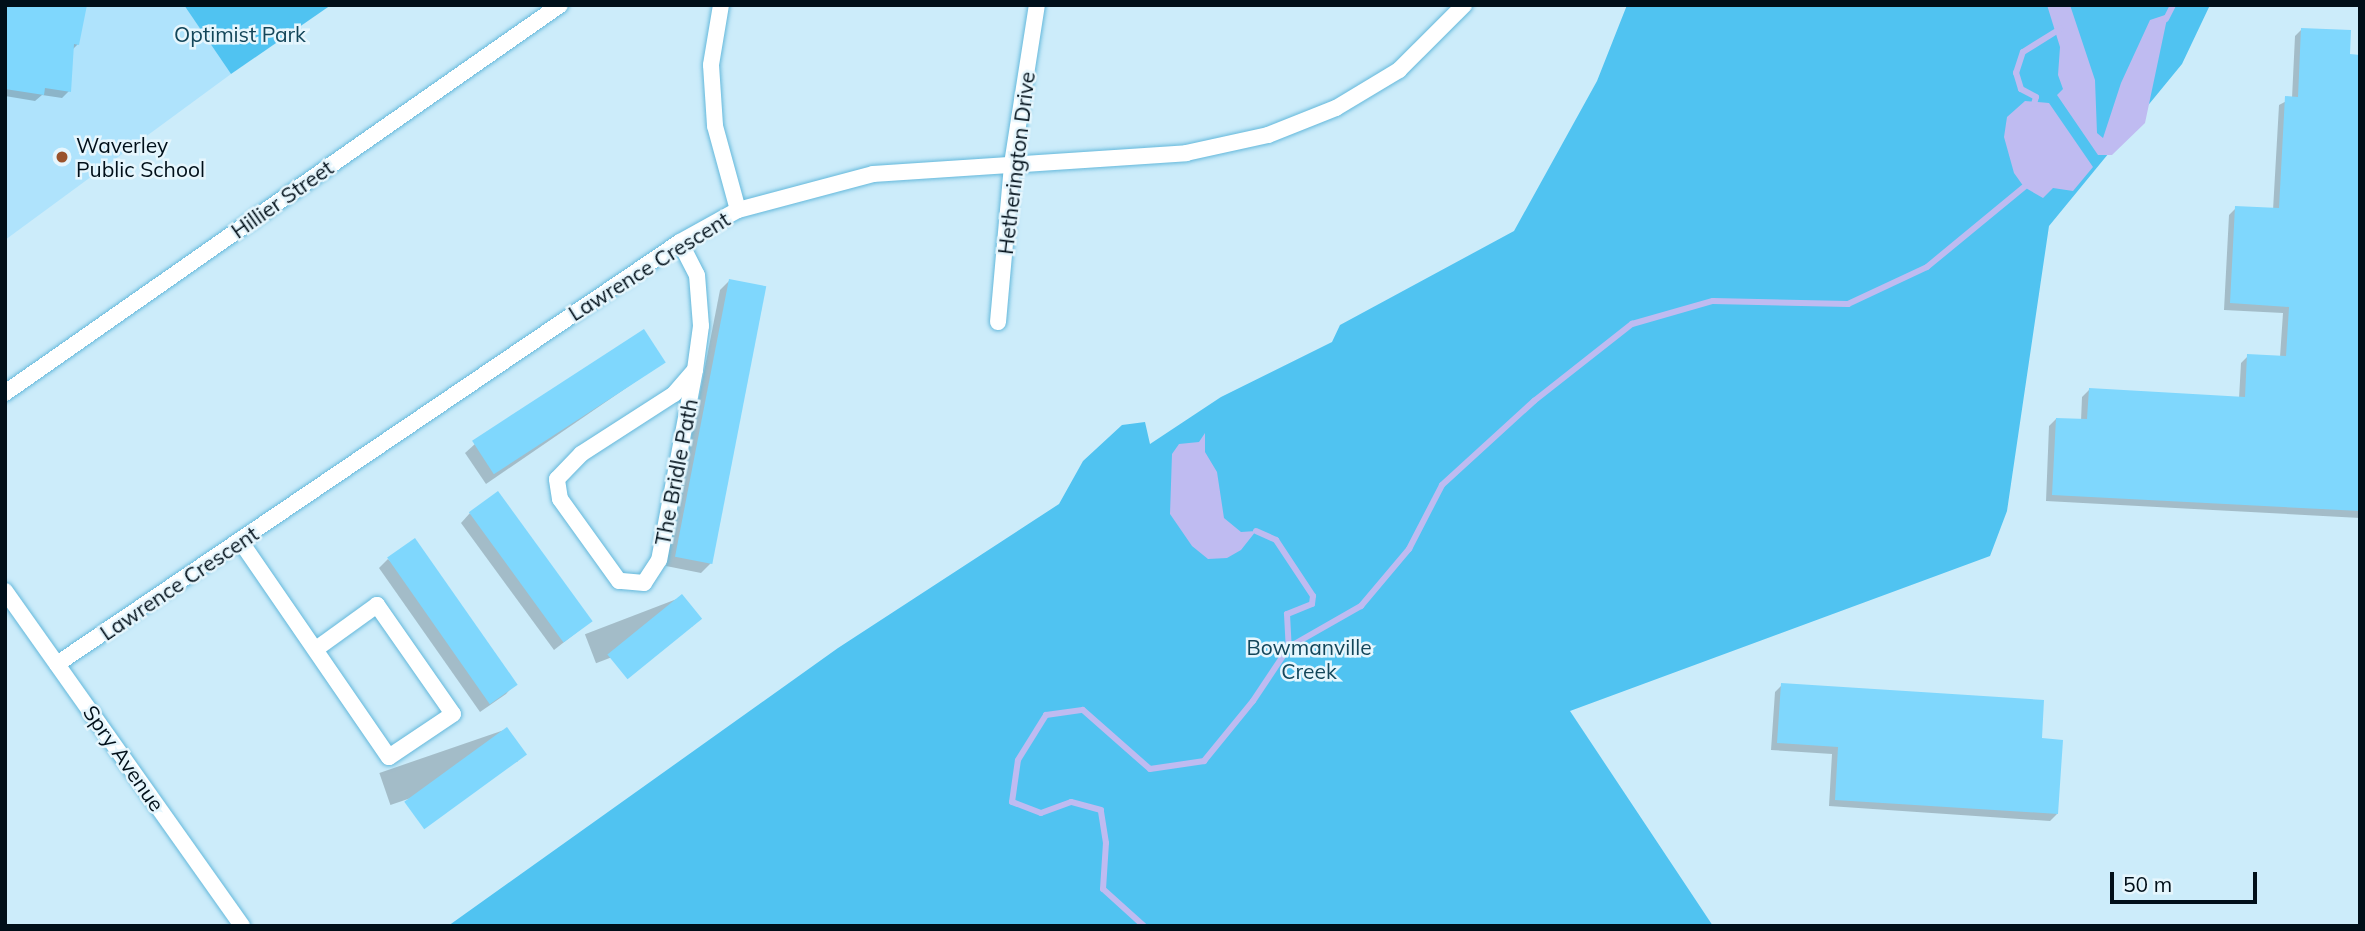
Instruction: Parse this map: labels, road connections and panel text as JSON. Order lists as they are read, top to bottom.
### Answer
{
  "streets": {
    "street": [
      "Hetherington Drive",
      "Hillier Street",
      "Lawrence Crescent",
      "The Bridle Path",
      "Spry Avenue"
    ]
  },
  "crossings": [
    ["Hetherington Drive", "Lawrence Crescent"],
    ["Lawrence Crescent", "The Bridle Path"],
    ["Lawrence Crescent", "Spry Avenue"]
  ],
  "parks": ["Optimist Park", "Bowmanville Creek"],
  "places": ["Waverley Public School"],
  "scale_bar": "50 m"
}
